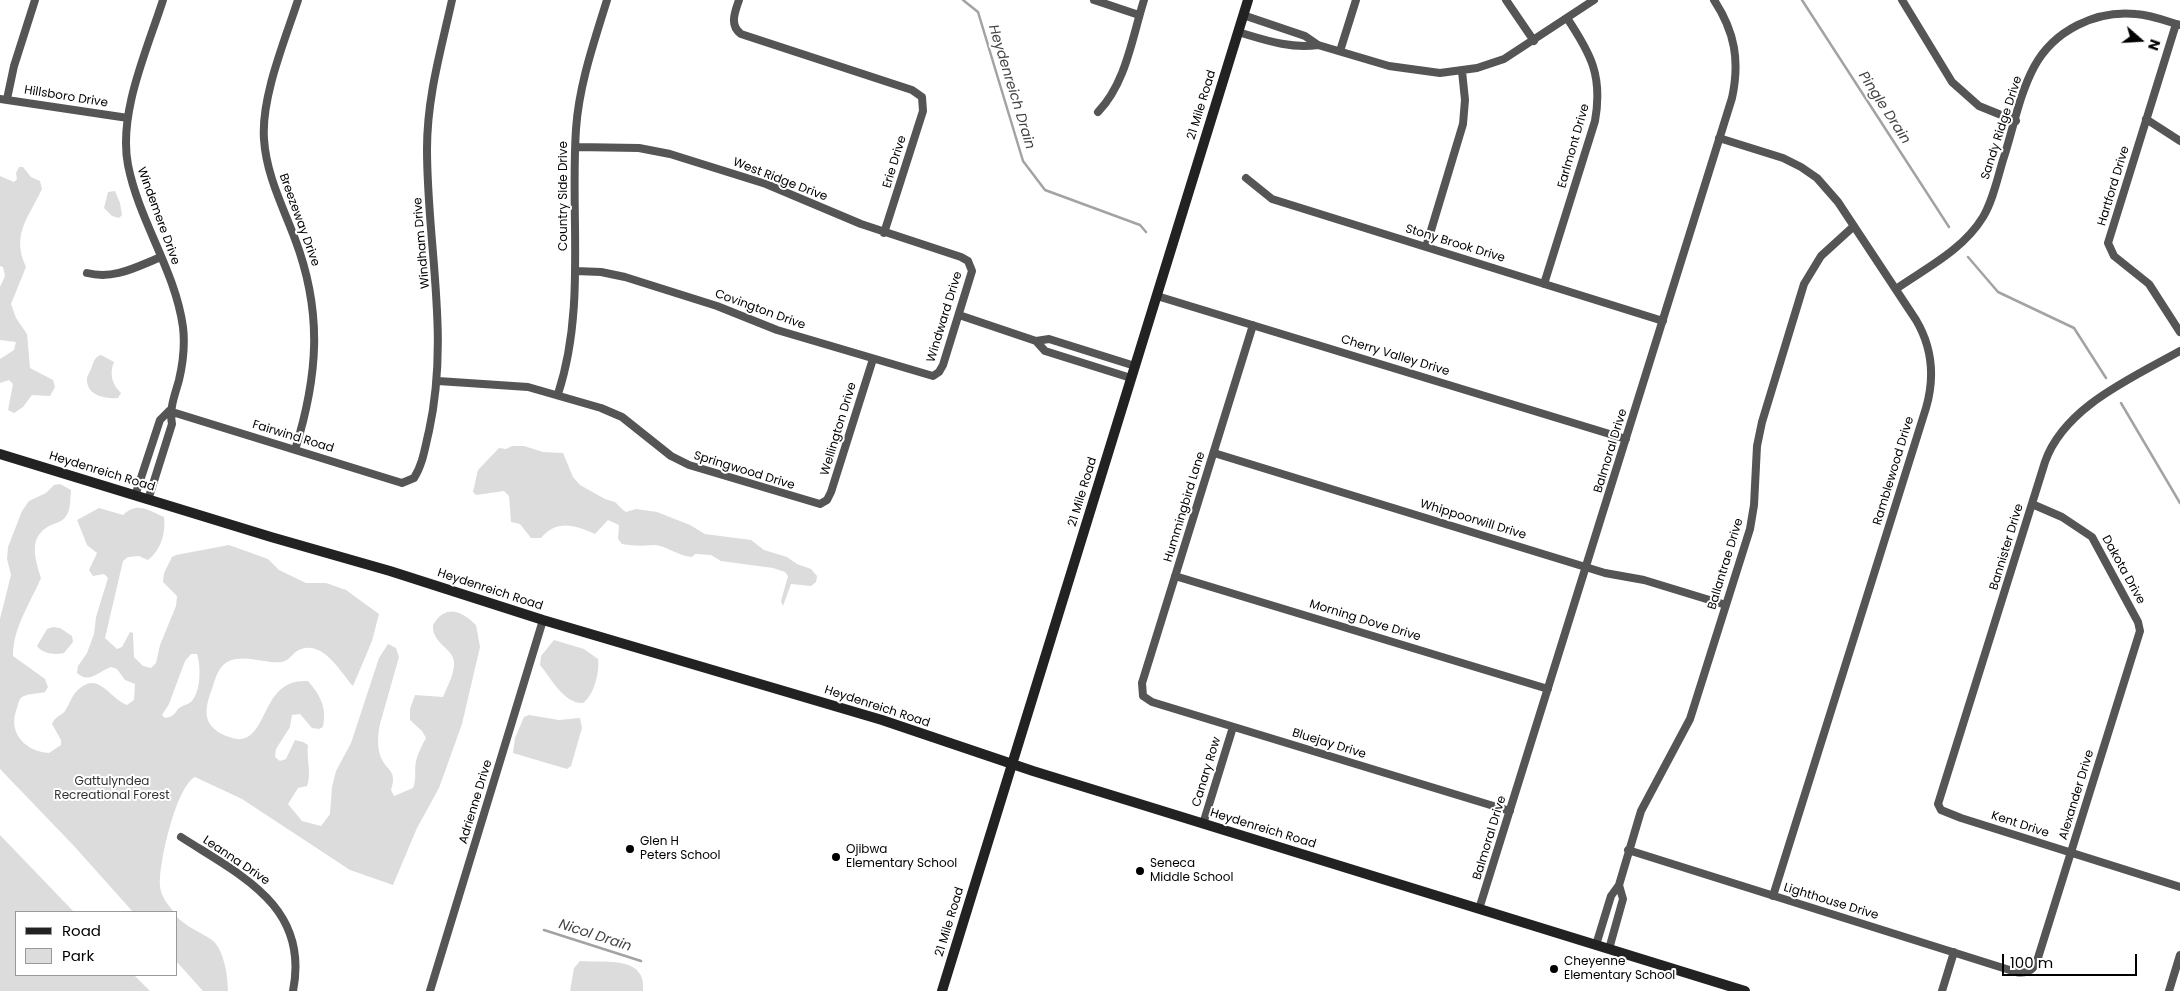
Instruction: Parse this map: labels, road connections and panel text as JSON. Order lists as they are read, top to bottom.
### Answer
{
  "streets": {
    "street": [
      "Hillsboro Drive",
      "21 Mile Road",
      "Sandy Ridge Drive",
      "Earlmont Drive",
      "Erie Drive",
      "West Ridge Drive",
      "Hartford Drive",
      "Country Side Drive",
      "Windemere Drive",
      "Breezeway Drive",
      "Windham Drive",
      "Stony Brook Drive",
      "Covington Drive",
      "Windward Drive",
      "Cherry Valley Drive",
      "Wellington Drive",
      "Fairwind Road",
      "Balmoral Drive",
      "Springwood Drive",
      "Ramblewood Drive",
      "Heydenreich Road",
      "Hummingbird Lane",
      "Whippoorwill Drive",
      "Bannister Drive",
      "Ballantrae Drive",
      "Dakota Drive",
      "Morning Dove Drive",
      "Bluejay Drive",
      "Canary Row",
      "Alexander Drive",
      "Adrienne Drive",
      "Kent Drive",
      "Leanna Drive",
      "Lighthouse Drive"
    ]
  },
  "crossings": [
    ["Hillsboro Drive", "Windemere Drive"],
    ["21 Mile Road", "Cherry Valley Drive"],
    ["21 Mile Road", "Heydenreich Road"],
    ["Sandy Ridge Drive", "Hartford Drive"],
    ["Sandy Ridge Drive", "Ramblewood Drive"],
    ["Earlmont Drive", "Stony Brook Drive"],
    ["Erie Drive", "West Ridge Drive"],
    ["West Ridge Drive", "Country Side Drive"],
    ["West Ridge Drive", "Windward Drive"],
    ["Country Side Drive", "Covington Drive"],
    ["Country Side Drive", "Springwood Drive"],
    ["Windemere Drive", "Fairwind Road"],
    ["Windemere Drive", "Heydenreich Road"],
    ["Breezeway Drive", "Fairwind Road"],
    ["Windham Drive", "Fairwind Road"],
    ["Windham Drive", "Springwood Drive"],
    ["Stony Brook Drive", "Balmoral Drive"],
    ["Covington Drive", "Windward Drive"],
    ["Covington Drive", "Wellington Drive"],
    ["Cherry Valley Drive", "Balmoral Drive"],
    ["Cherry Valley Drive", "Hummingbird Lane"],
    ["Wellington Drive", "Springwood Drive"],
    ["Balmoral Drive", "Ramblewood Drive"],
    ["Balmoral Drive", "Heydenreich Road"],
    ["Balmoral Drive", "Whippoorwill Drive"],
    ["Balmoral Drive", "Morning Dove Drive"],
    ["Balmoral Drive", "Bluejay Drive"],
    ["Ramblewood Drive", "Ballantrae Drive"],
    ["Ramblewood Drive", "Lighthouse Drive"],
    ["Heydenreich Road", "Ballantrae Drive"],
    ["Heydenreich Road", "Canary Row"],
    ["Heydenreich Road", "Adrienne Drive"],
    ["Hummingbird Lane", "Whippoorwill Drive"],
    ["Hummingbird Lane", "Morning Dove Drive"],
    ["Hummingbird Lane", "Bluejay Drive"],
    ["Whippoorwill Drive", "Ballantrae Drive"],
    ["Bannister Drive", "Dakota Drive"],
    ["Bannister Drive", "Kent Drive"],
    ["Ballantrae Drive", "Lighthouse Drive"],
    ["Dakota Drive", "Alexander Drive"],
    ["Bluejay Drive", "Canary Row"],
    ["Alexander Drive", "Kent Drive"],
    ["Alexander Drive", "Lighthouse Drive"]
  ],
  "water": ["Heydenreich Drain", "Pingle Drain", "Nicol Drain"],
  "parks": ["Gattulyndea Recreational Forest"],
  "places": [
    "Glen H Peters School",
    "Ojibwa Elementary School",
    "Seneca Middle School",
    "Cheyenne Elementary School"
  ],
  "legend": ["Road", "Park"],
  "scale_bar": "100 m",
  "north": "right"
}
